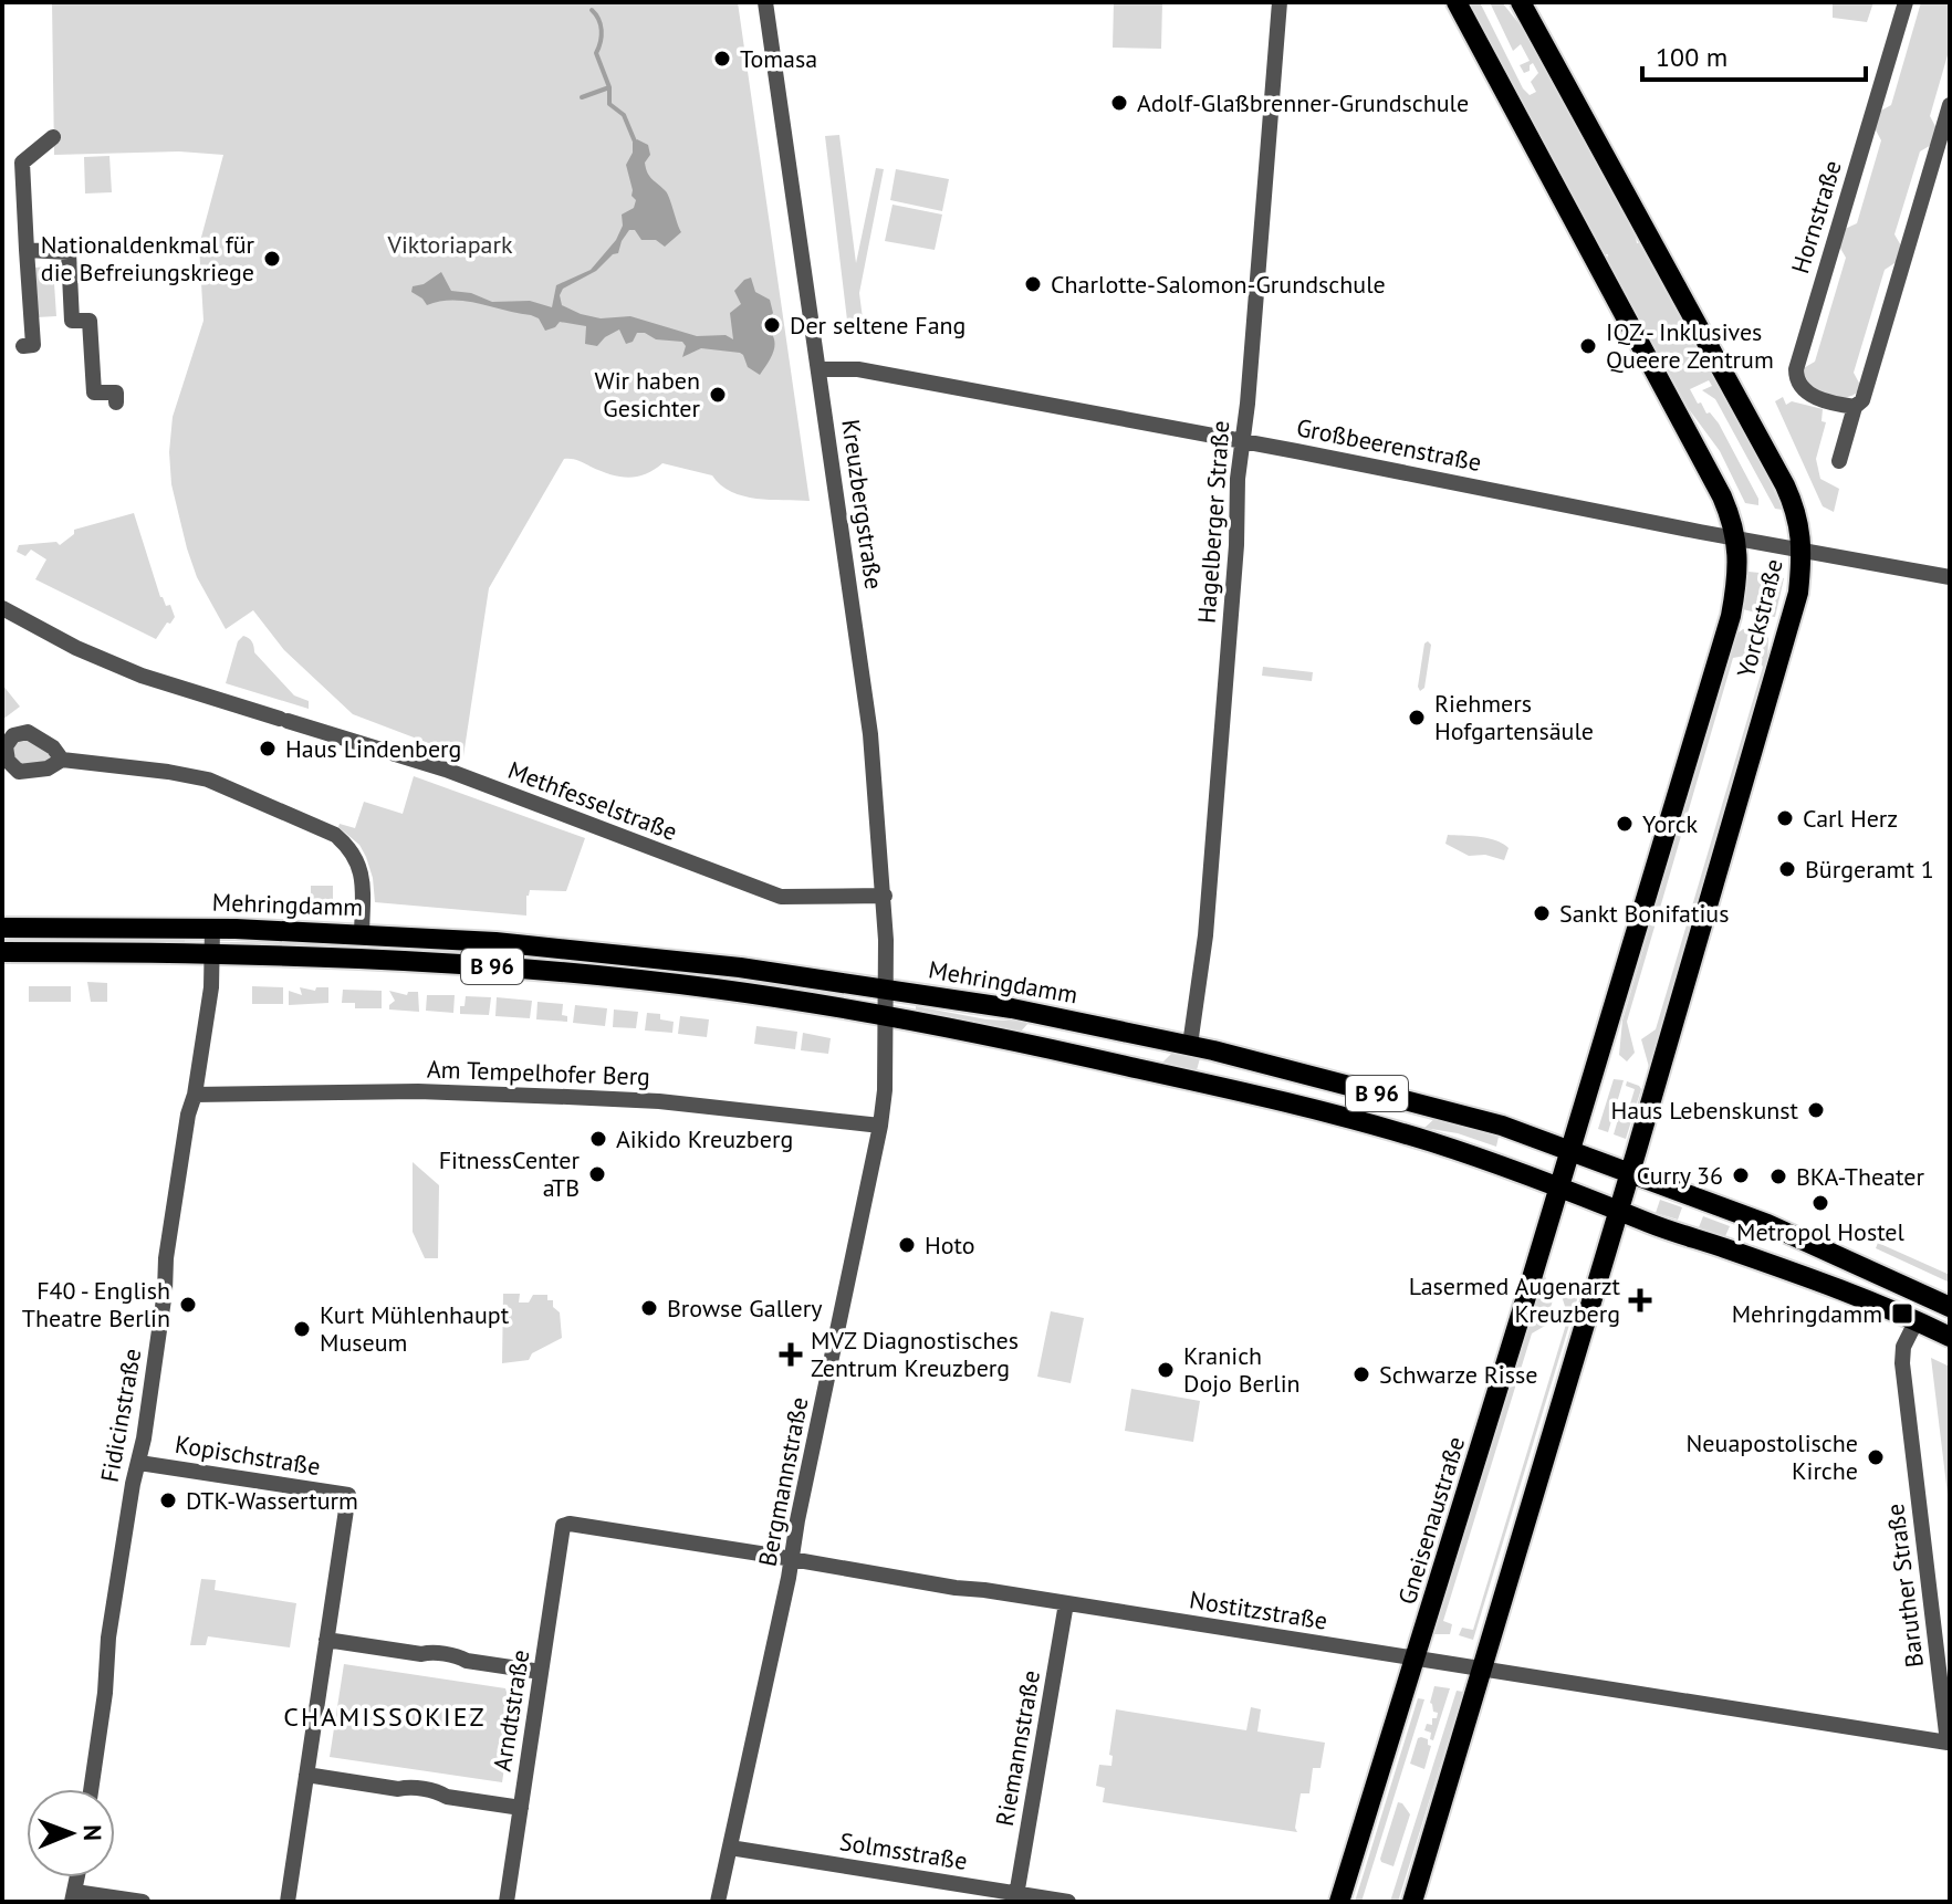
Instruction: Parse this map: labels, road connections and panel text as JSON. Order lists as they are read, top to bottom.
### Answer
{
  "streets": {
    "main road": [
      "Yorckstraße",
      "Mehringdamm",
      "B 96",
      "Gneisenaustraße"
    ],
    "street": [
      "Hornstraße",
      "Großbeerenstraße",
      "Kreuzbergstraße",
      "Hagelberger Straße",
      "Methfesselstraße",
      "Am Tempelhofer Berg",
      "Fidicinstraße",
      "Kopischstraße",
      "Bergmannstraße",
      "Baruther Straße",
      "Nostitzstraße",
      "Arndtstraße",
      "Riemannstraße",
      "Solmsstraße"
    ]
  },
  "crossings": [
    ["Großbeerenstraße", "Kreuzbergstraße"],
    ["Großbeerenstraße", "Hagelberger Straße"],
    ["Großbeerenstraße", "Yorckstraße"],
    ["Kreuzbergstraße", "Methfesselstraße"],
    ["Kreuzbergstraße", "Mehringdamm"],
    ["Kreuzbergstraße", "Bergmannstraße"],
    ["Hagelberger Straße", "Mehringdamm"],
    ["Yorckstraße", "Mehringdamm"],
    ["Yorckstraße", "Gneisenaustraße"],
    ["Mehringdamm", "Fidicinstraße"],
    ["Mehringdamm", "Bergmannstraße"],
    ["Mehringdamm", "Gneisenaustraße"],
    ["Mehringdamm", "Baruther Straße"],
    ["Am Tempelhofer Berg", "Fidicinstraße"],
    ["Am Tempelhofer Berg", "Bergmannstraße"],
    ["Fidicinstraße", "Kopischstraße"],
    ["Bergmannstraße", "Nostitzstraße"],
    ["Bergmannstraße", "Solmsstraße"],
    ["Gneisenaustraße", "Nostitzstraße"],
    ["Baruther Straße", "Nostitzstraße"],
    ["Nostitzstraße", "Arndtstraße"],
    ["Nostitzstraße", "Riemannstraße"],
    ["Riemannstraße", "Solmsstraße"]
  ],
  "districts": ["CHAMISSOKIEZ"],
  "parks": ["Viktoriapark"],
  "places": {
    "other": [
      "Tomasa",
      "Adolf-Glaßbrenner-Grundschule",
      "Nationaldenkmal für die Befreiungskriege",
      "Charlotte-Salomon-Grundschule",
      "Der seltene Fang",
      "IQZ - Inklusives Queere Zentrum",
      "Wir haben Gesichter",
      "Riehmers Hofgartensäule",
      "Haus Lindenberg",
      "Carl Herz",
      "Yorck",
      "Bürgeramt 1",
      "Sankt Bonifatius",
      "Haus Lebenskunst",
      "Aikido Kreuzberg",
      "FitnessCenter aTB",
      "Curry 36",
      "BKA-Theater",
      "Metropol Hostel",
      "Hoto",
      "F40 - English Theatre Berlin",
      "Browse Gallery",
      "Kurt Mühlenhaupt Museum",
      "Kranich Dojo Berlin",
      "Schwarze Risse",
      "Neuapostolische Kirche",
      "DTK-Wasserturm"
    ],
    "health": ["Lasermed Augenarzt Kreuzberg", "MVZ Diagnostisches Zentrum Kreuzberg"],
    "transit": ["Mehringdamm"]
  },
  "scale_bar": "100 m",
  "north": "right"
}
